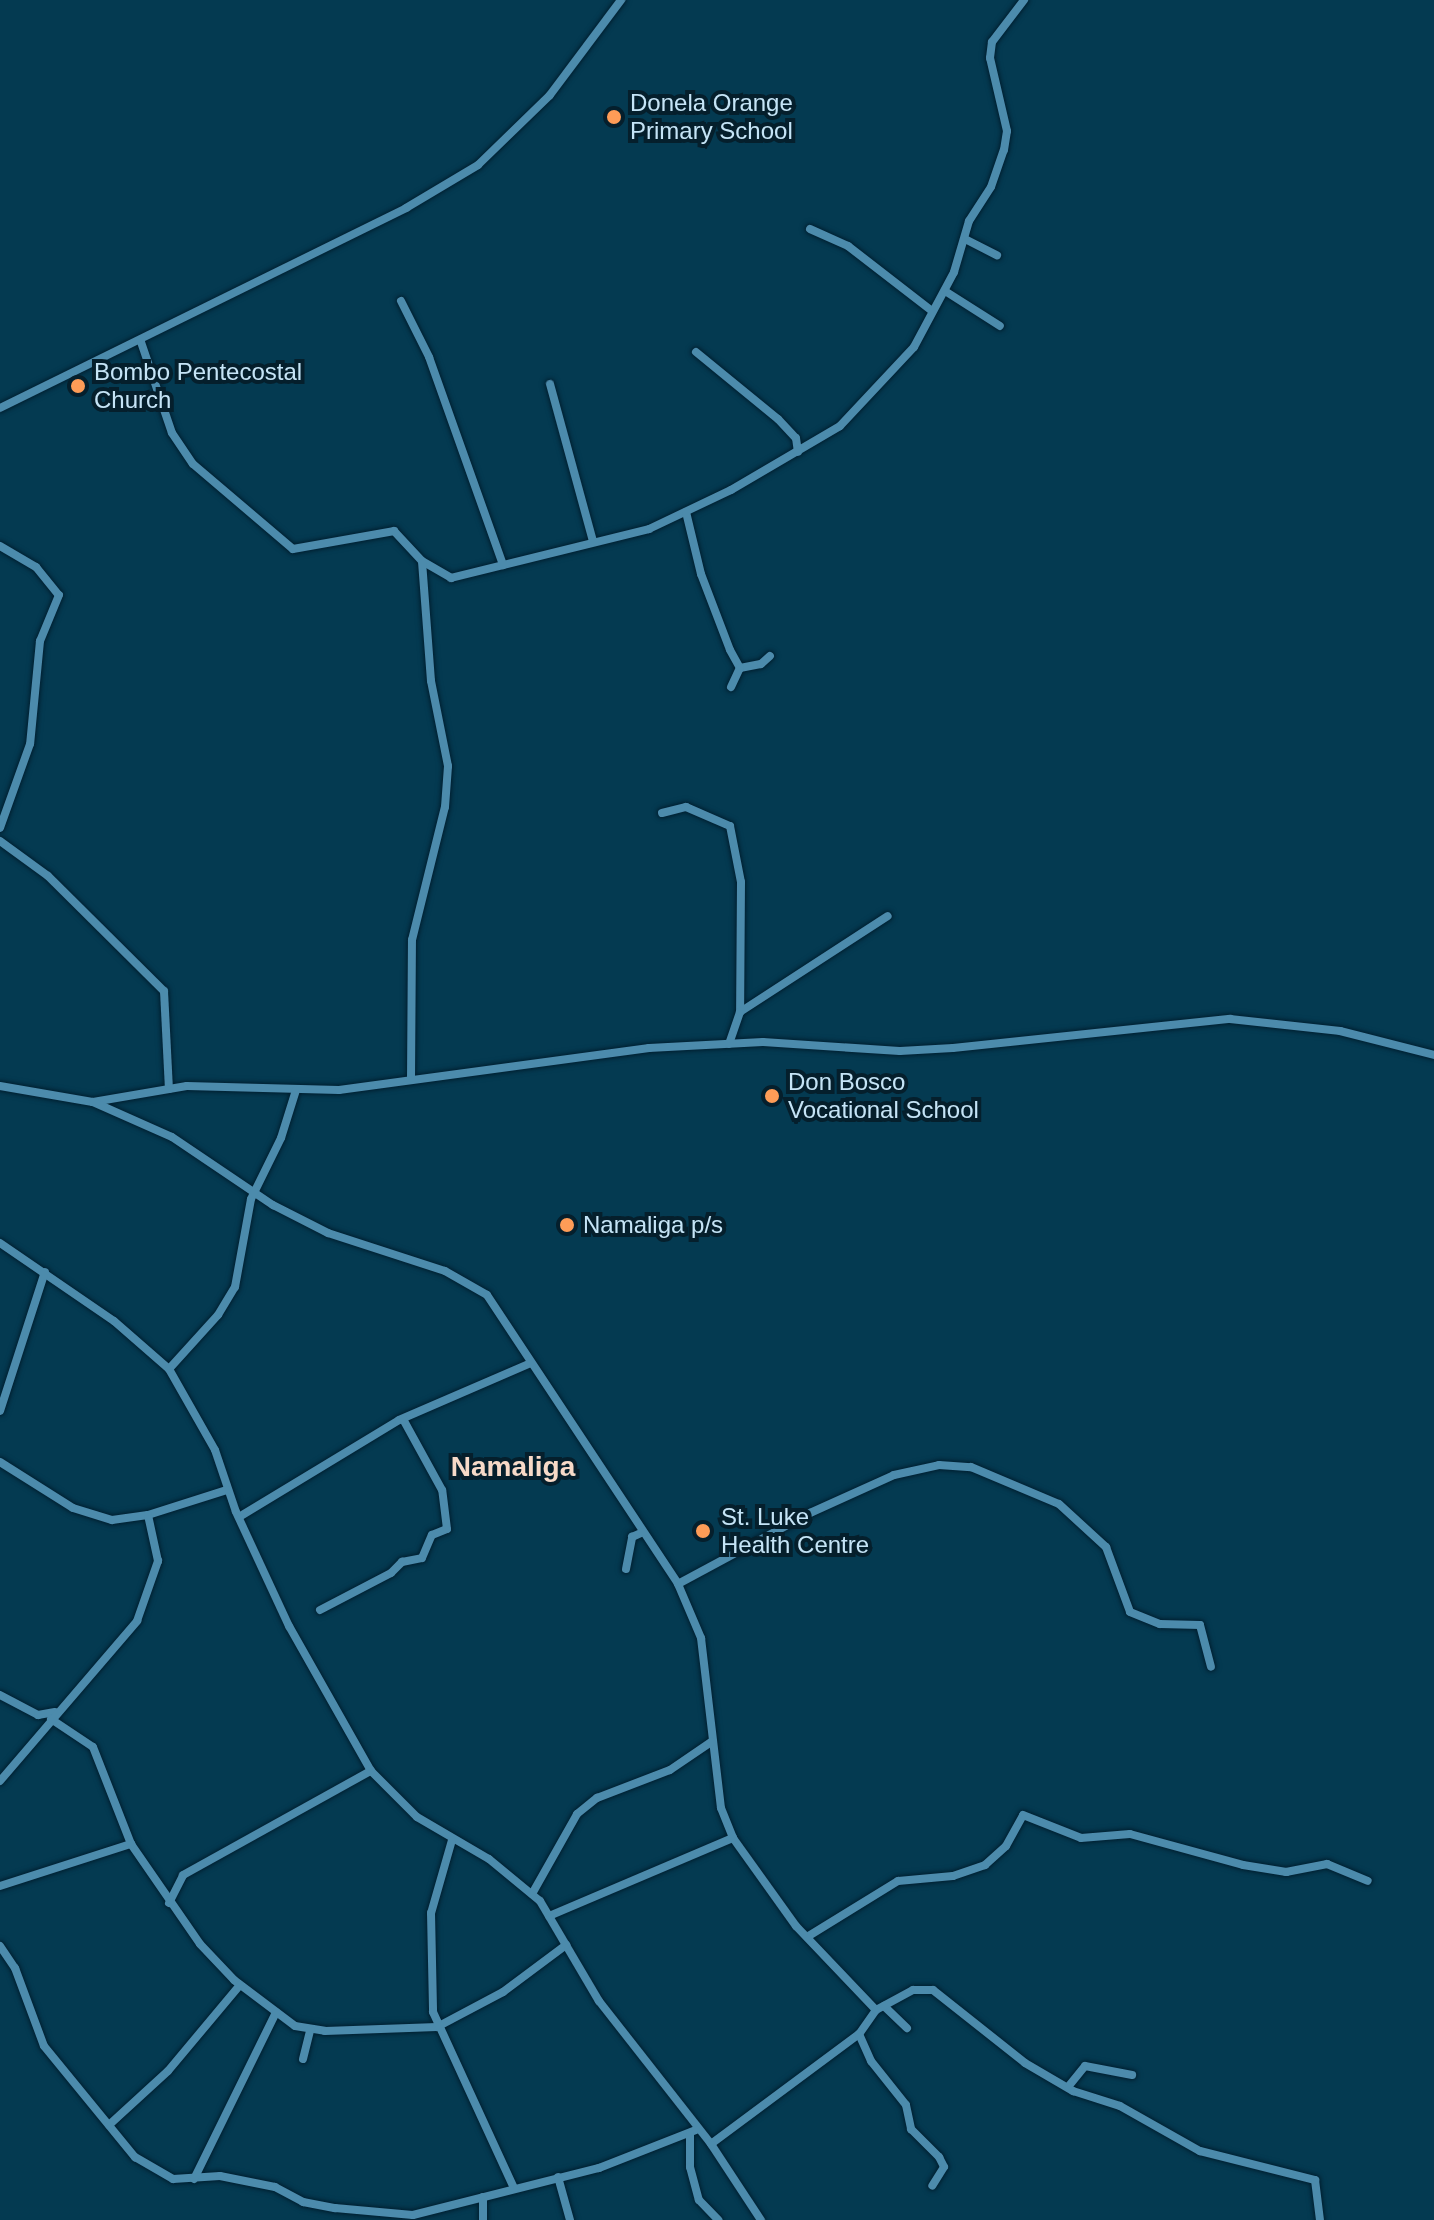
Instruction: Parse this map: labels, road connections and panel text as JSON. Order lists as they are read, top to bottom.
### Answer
{
  "districts": ["Namaliga"],
  "places": [
    "Donela Orange Primary School",
    "Bombo Pentecostal Church",
    "Don Bosco Vocational School",
    "Namaliga p/s",
    "St. Luke Health Centre"
  ]
}
